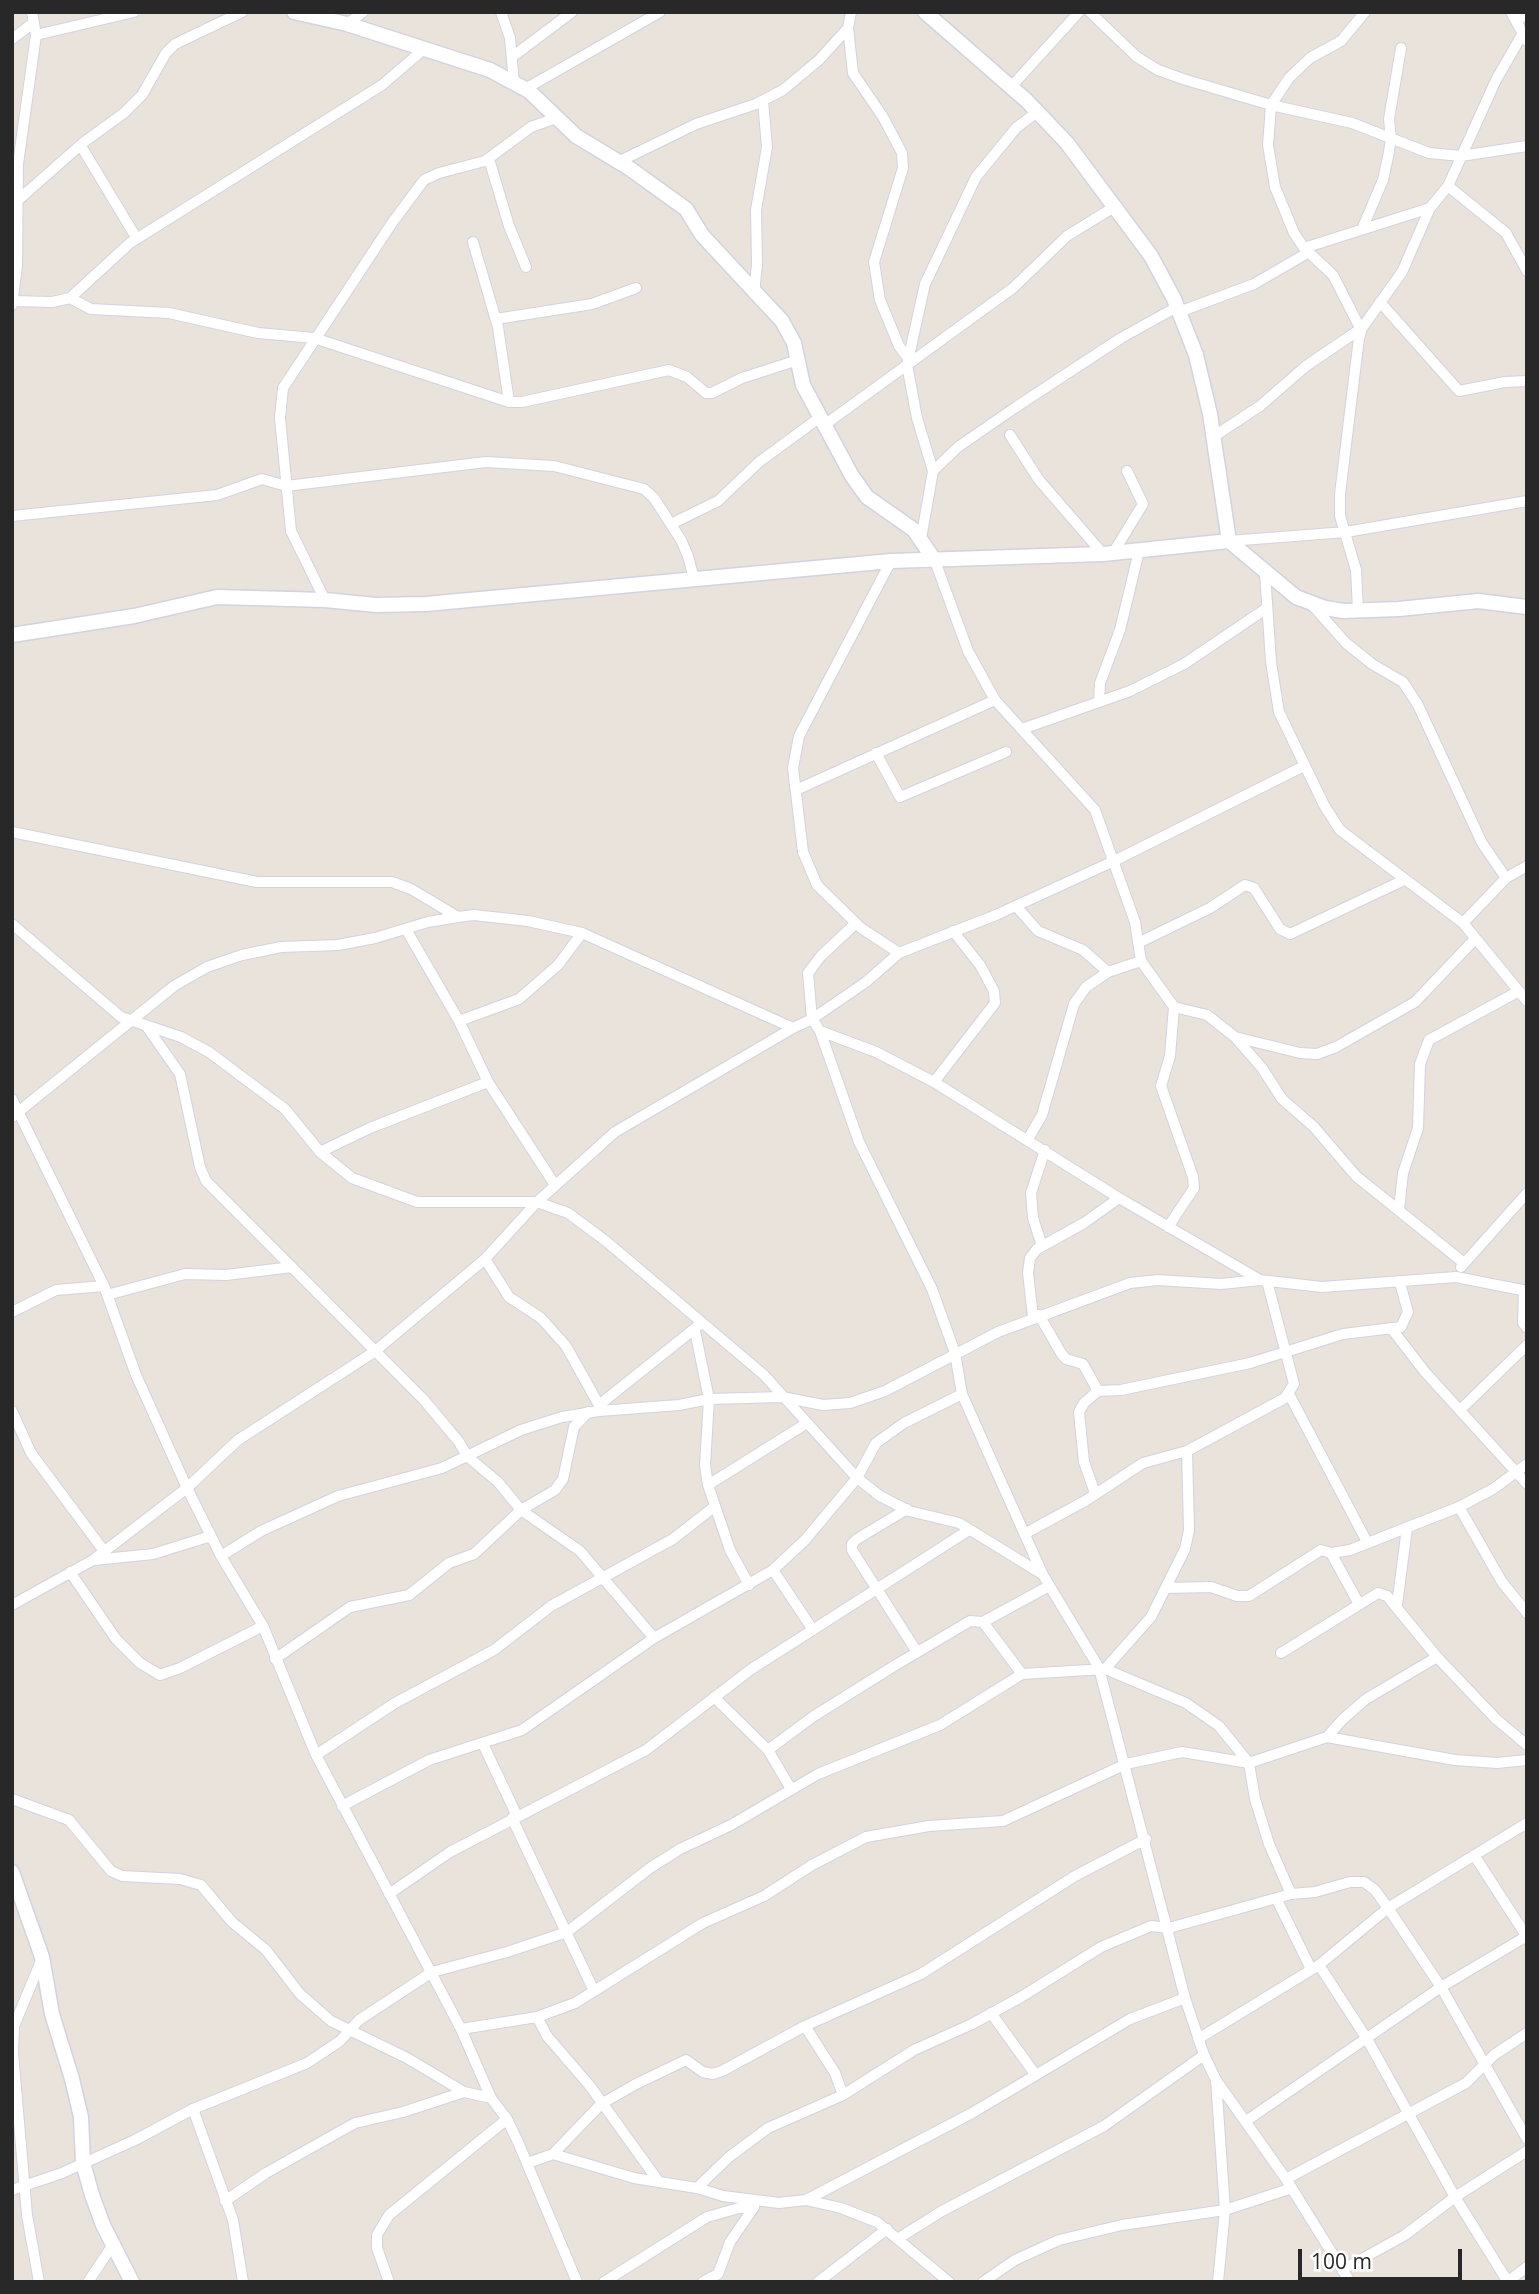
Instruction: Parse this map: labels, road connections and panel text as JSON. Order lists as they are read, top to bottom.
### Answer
{
  "scale_bar": "100 m"
}
